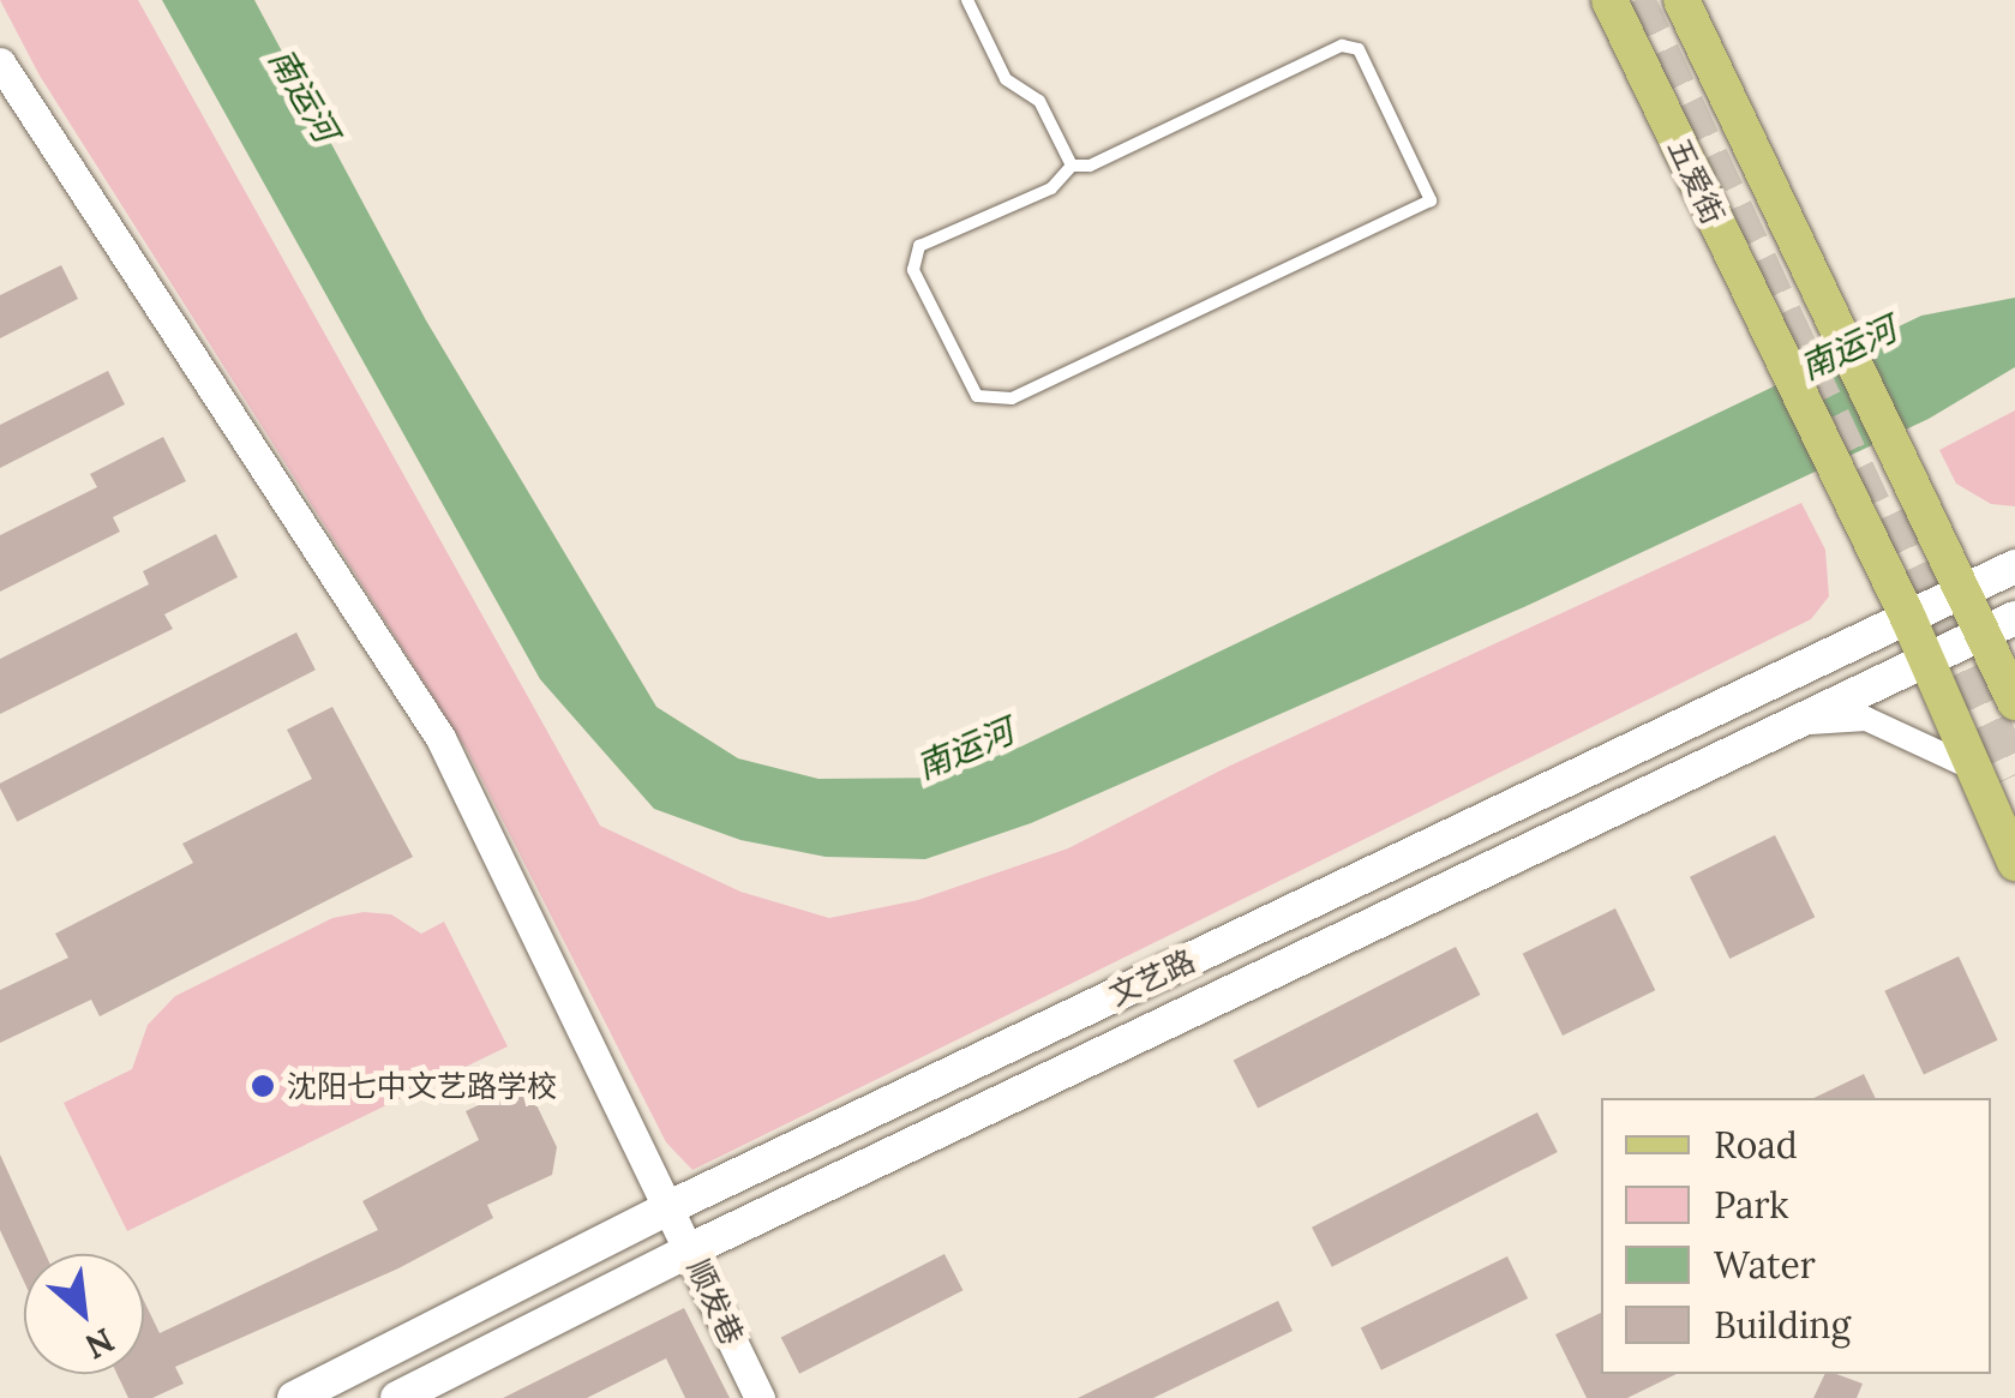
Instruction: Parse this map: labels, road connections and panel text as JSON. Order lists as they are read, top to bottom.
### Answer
{
  "streets": {
    "main road": ["五爱街", "文艺路"],
    "street": ["顺发巷"]
  },
  "crossings": [
    ["五爱街", "文艺路"],
    ["文艺路", "顺发巷"]
  ],
  "water": ["南运河"],
  "places": ["沈阳七中文艺路学校"],
  "legend": [
    "Road",
    "Park",
    "Water",
    "Building"
  ],
  "north": "bottom right"
}
